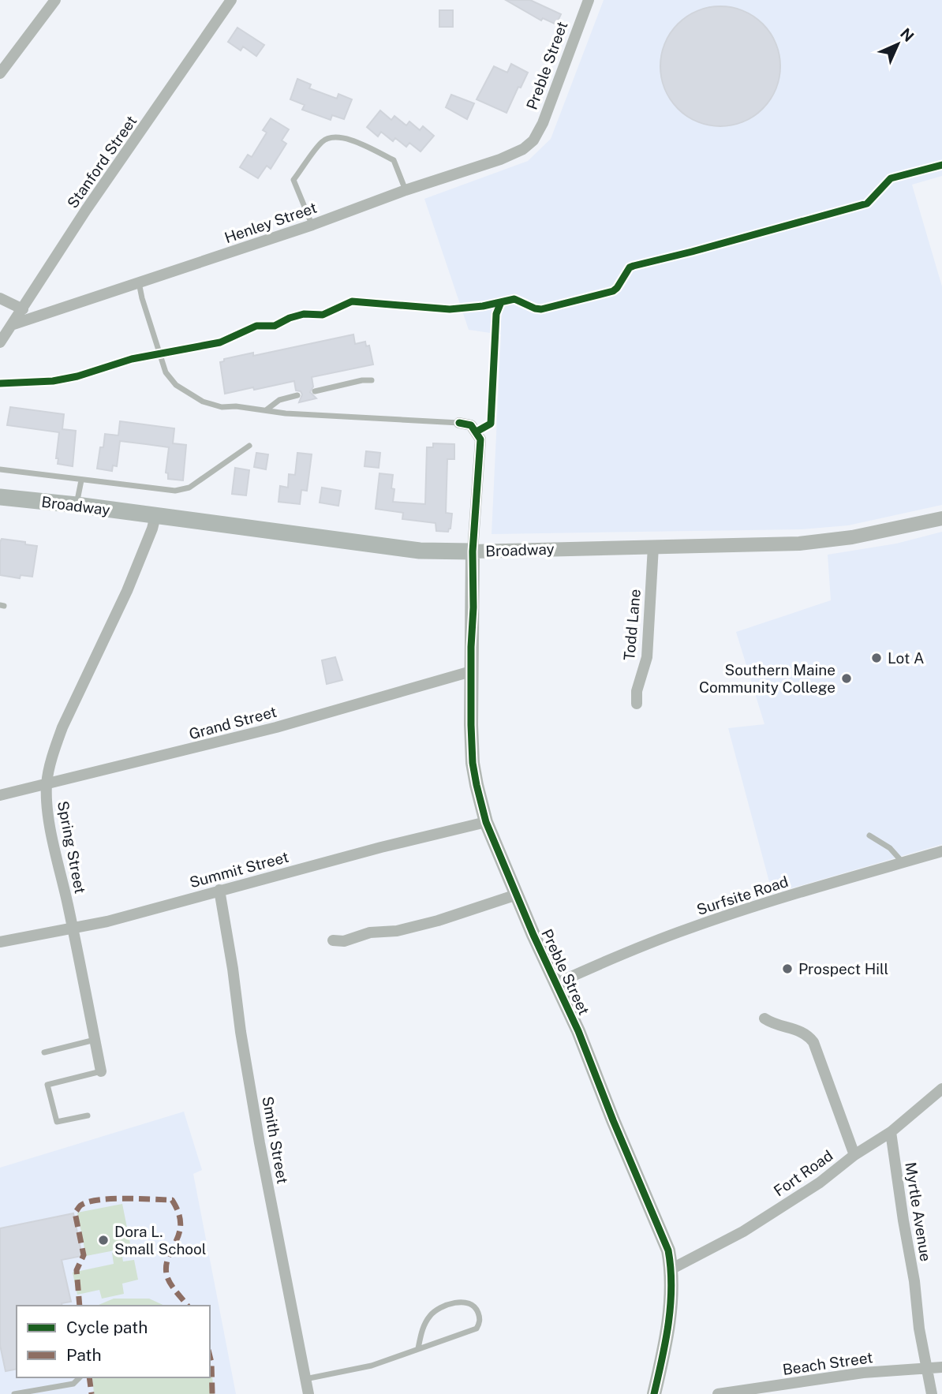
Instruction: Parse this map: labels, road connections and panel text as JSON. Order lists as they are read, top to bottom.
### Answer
{
  "streets": {
    "main road": ["Broadway"],
    "street": [
      "Preble Street",
      "Stanford Street",
      "Henley Street",
      "Todd Lane",
      "Grand Street",
      "Spring Street",
      "Summit Street",
      "Surfsite Road",
      "Smith Street",
      "Fort Road",
      "Myrtle Avenue",
      "Beach Street"
    ]
  },
  "crossings": [
    ["Preble Street", "Henley Street"],
    ["Preble Street", "Broadway"],
    ["Preble Street", "Grand Street"],
    ["Preble Street", "Summit Street"],
    ["Preble Street", "Surfsite Road"],
    ["Preble Street", "Fort Road"],
    ["Stanford Street", "Henley Street"],
    ["Broadway", "Todd Lane"],
    ["Broadway", "Spring Street"],
    ["Grand Street", "Spring Street"],
    ["Spring Street", "Summit Street"],
    ["Summit Street", "Smith Street"],
    ["Fort Road", "Myrtle Avenue"],
    ["Myrtle Avenue", "Beach Street"]
  ],
  "places": [
    "Lot A",
    "Southern Maine Community College",
    "Prospect Hill",
    "Dora L. Small School"
  ],
  "legend": ["Cycle path", "Path"],
  "north": "top right"
}
